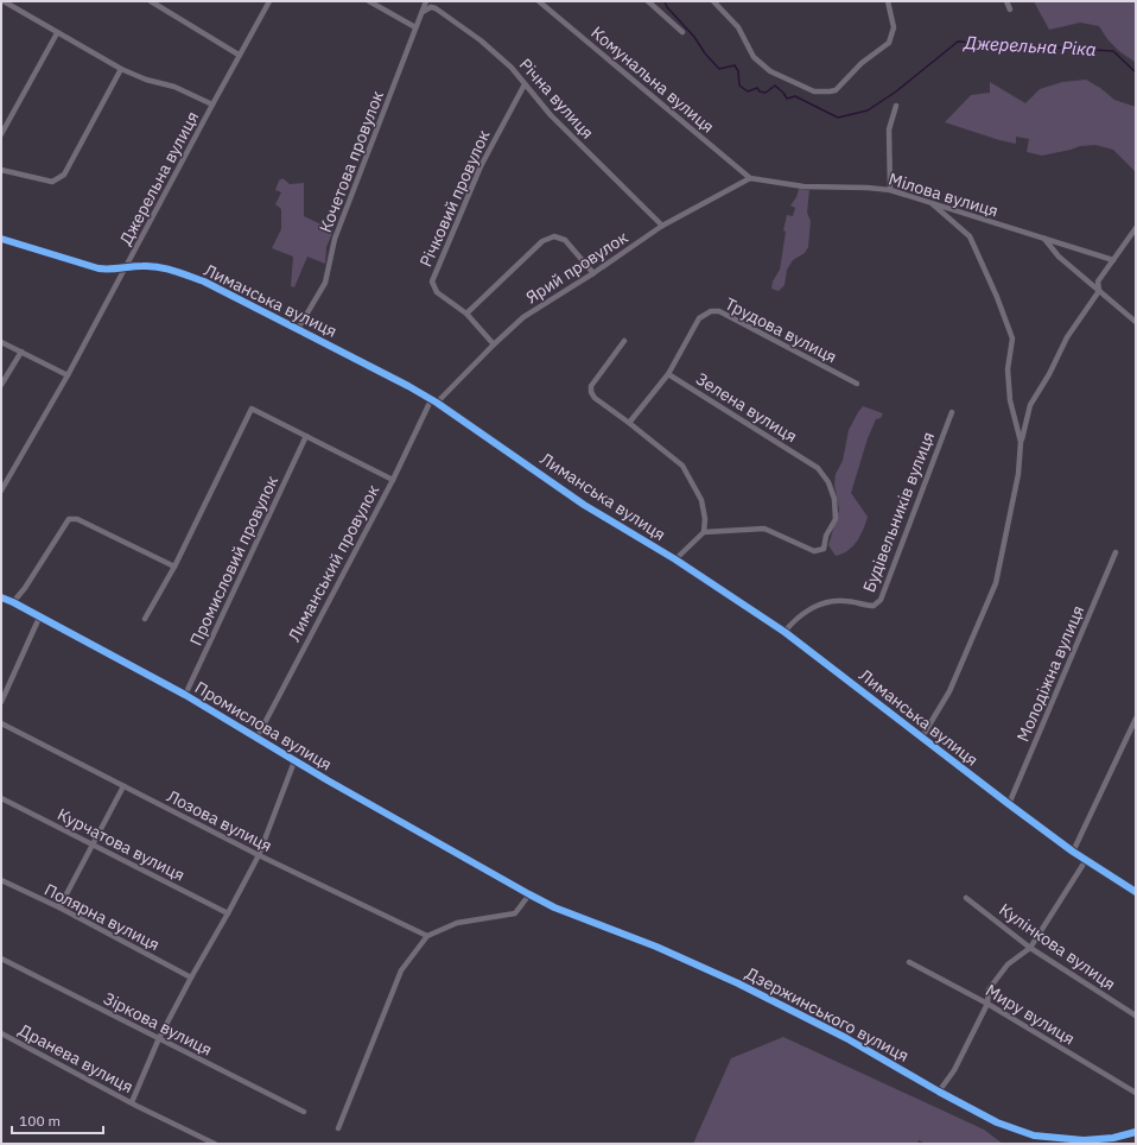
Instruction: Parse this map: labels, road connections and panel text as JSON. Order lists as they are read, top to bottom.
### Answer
{
  "streets": {
    "street": [
      "Комунальна вулиця",
      "Річна вулиця",
      "Кочетова провулок",
      "Джерельна вулиця",
      "Мілова вулиця",
      "Річковий провулок",
      "Ярий провулок",
      "Лиманська вулиця",
      "Трудова вулиця",
      "Зелена вулиця",
      "Будівельників вулиця",
      "Промисловий провулок",
      "Лиманський провулок",
      "Молодіжна вулиця",
      "Промислова вулиця",
      "Лозова вулиця",
      "Курчатова вулиця",
      "Полярна вулиця",
      "Кулінкова вулиця",
      "Дзержинського вулиця",
      "Миру вулиця",
      "Зіркова вулиця",
      "Дранева вулиця"
    ]
  },
  "crossings": [
    ["Комунальна вулиця", "Мілова вулиця"],
    ["Комунальна вулиця", "Ярий провулок"],
    ["Річна вулиця", "Кочетова провулок"],
    ["Річна вулиця", "Річковий провулок"],
    ["Річна вулиця", "Ярий провулок"],
    ["Кочетова провулок", "Лиманська вулиця"],
    ["Джерельна вулиця", "Лиманська вулиця"],
    ["Мілова вулиця", "Ярий провулок"],
    ["Річковий провулок", "Ярий провулок"],
    ["Ярий провулок", "Лиманська вулиця"],
    ["Ярий провулок", "Лиманський провулок"],
    ["Лиманська вулиця", "Будівельників вулиця"],
    ["Лиманська вулиця", "Лиманський провулок"],
    ["Лиманська вулиця", "Молодіжна вулиця"],
    ["Трудова вулиця", "Зелена вулиця"],
    ["Промисловий провулок", "Промислова вулиця"],
    ["Лиманський провулок", "Промислова вулиця"],
    ["Промислова вулиця", "Дзержинського вулиця"]
  ],
  "water": ["Джерельна Ріка"],
  "scale_bar": "100 m"
}
